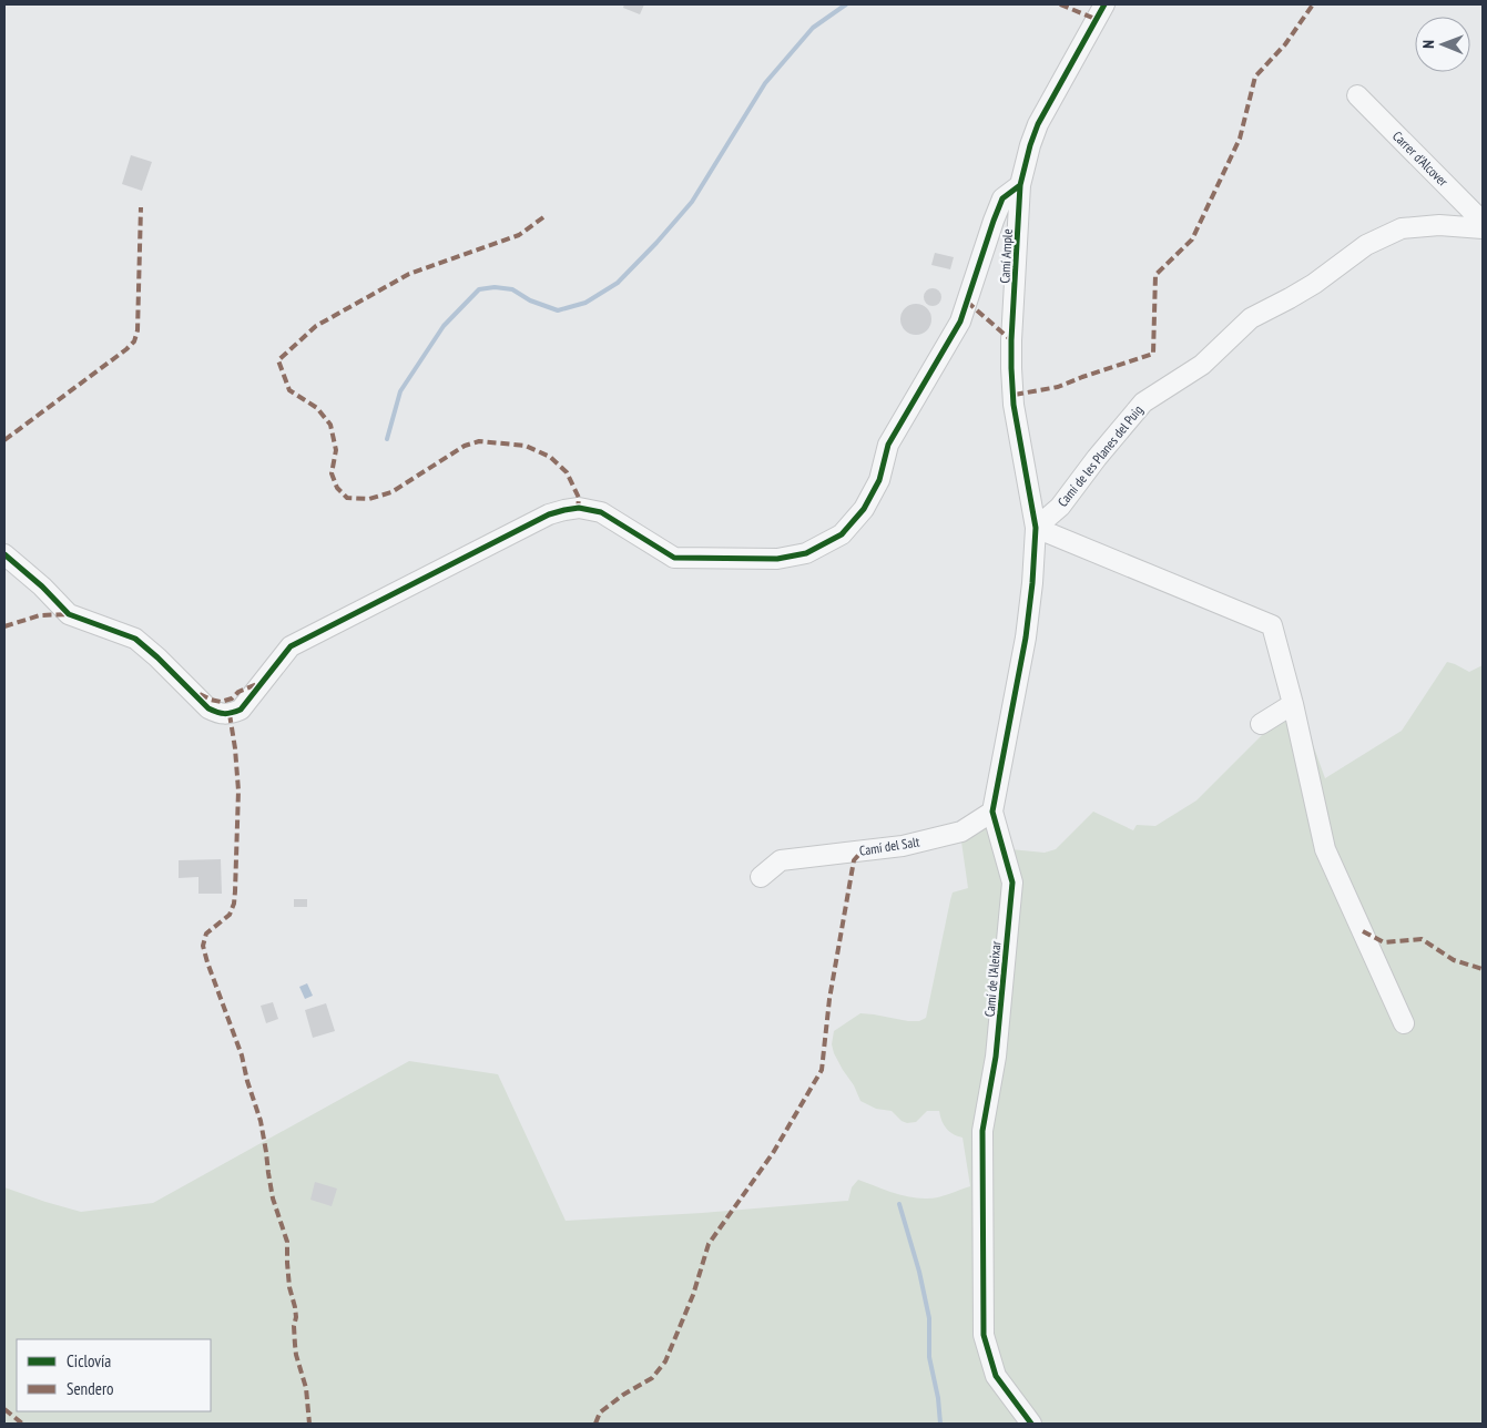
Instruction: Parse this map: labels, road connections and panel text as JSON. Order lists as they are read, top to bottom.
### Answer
{
  "streets": {
    "street": [
      "Carrer d'Alcover",
      "Camí Ample",
      "Camí de les Planes del Puig",
      "Camí del Salt",
      "Camí de l'Aleixar"
    ]
  },
  "crossings": [
    ["Camí Ample", "Camí de les Planes del Puig"],
    ["Camí Ample", "Camí de l'Aleixar"],
    ["Camí de les Planes del Puig", "Camí de l'Aleixar"],
    ["Camí del Salt", "Camí de l'Aleixar"]
  ],
  "legend": ["Ciclovía", "Sendero"],
  "north": "left"
}
